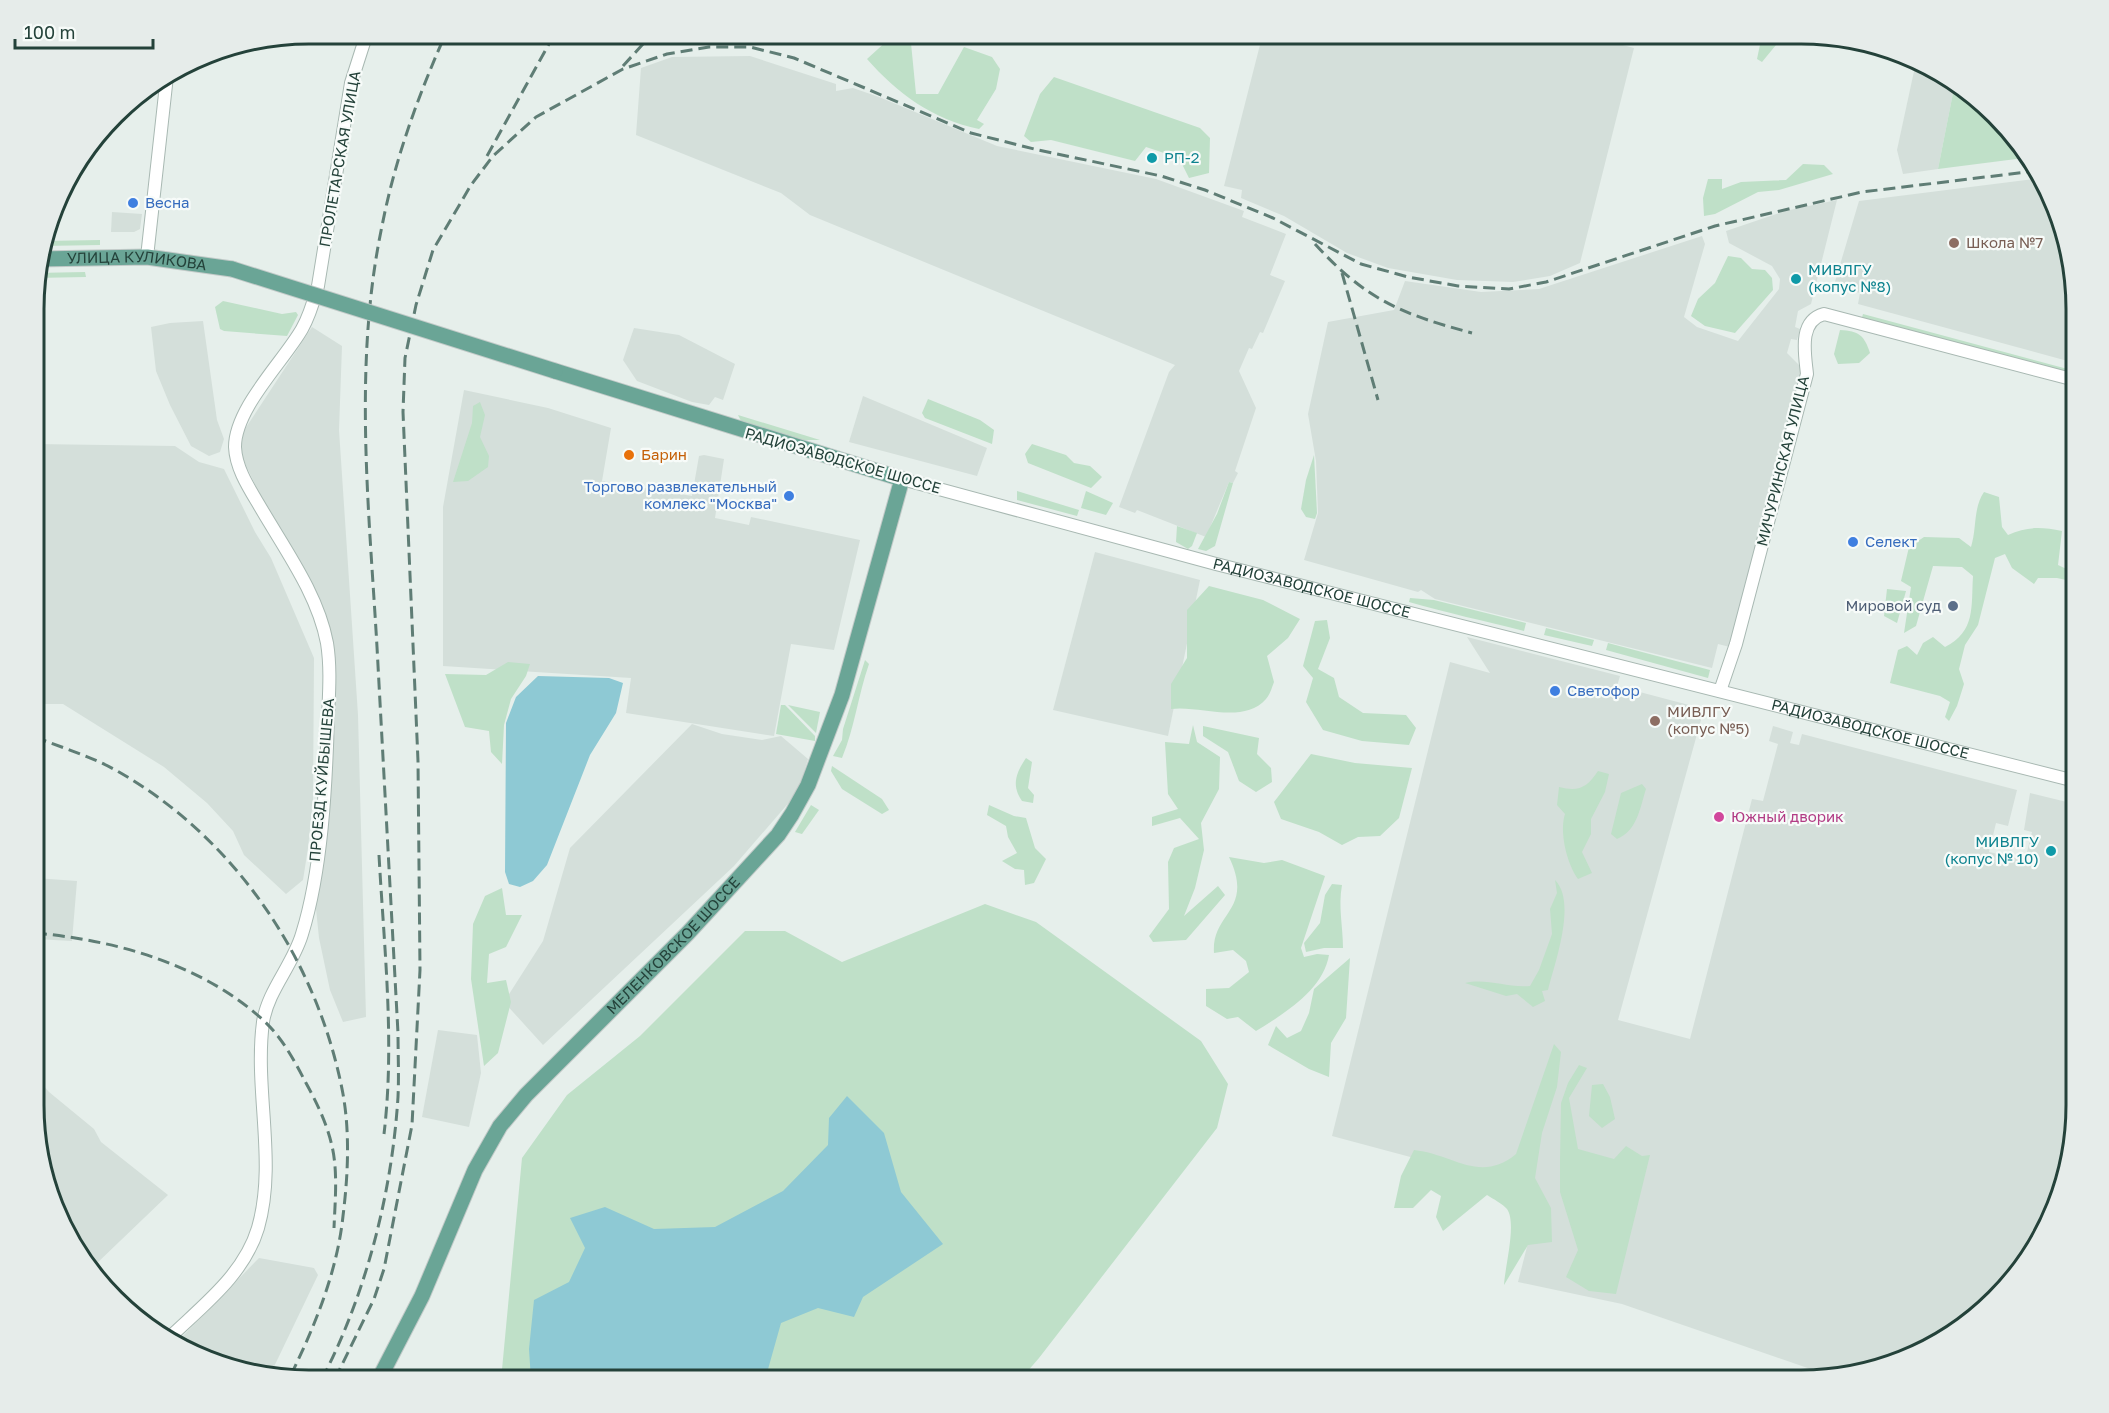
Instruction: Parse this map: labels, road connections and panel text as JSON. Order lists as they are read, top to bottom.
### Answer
{
  "streets": {
    "main road": ["УЛИЦА КУЛИКОВА", "РАДИОЗАВОДСКОЕ ШОССЕ", "МЕЛЕНКОВСКОЕ ШОССЕ"],
    "street": ["ПРОЛЕТАРСКАЯ УЛИЦА", "МИЧУРИНСКАЯ УЛИЦА", "ПРОЕЗД КУЙБЫШЕВА"]
  },
  "crossings": [
    ["ПРОЛЕТАРСКАЯ УЛИЦА", "ПРОЕЗД КУЙБЫШЕВА"],
    ["УЛИЦА КУЛИКОВА", "РАДИОЗАВОДСКОЕ ШОССЕ"],
    ["РАДИОЗАВОДСКОЕ ШОССЕ", "МИЧУРИНСКАЯ УЛИЦА"],
    ["РАДИОЗАВОДСКОЕ ШОССЕ", "МЕЛЕНКОВСКОЕ ШОССЕ"]
  ],
  "places": [
    "РП-2",
    "Весна",
    "Школа №7",
    "МИВЛГУ (копус №8)",
    "Барин",
    "Торгово развлекательный комлекс \"Москва\"",
    "Селект",
    "Мировой суд",
    "Светофор",
    "МИВЛГУ (копус №5)",
    "Южный дворик",
    "МИВЛГУ (копус № 10)"
  ],
  "scale_bar": "100 m"
}
